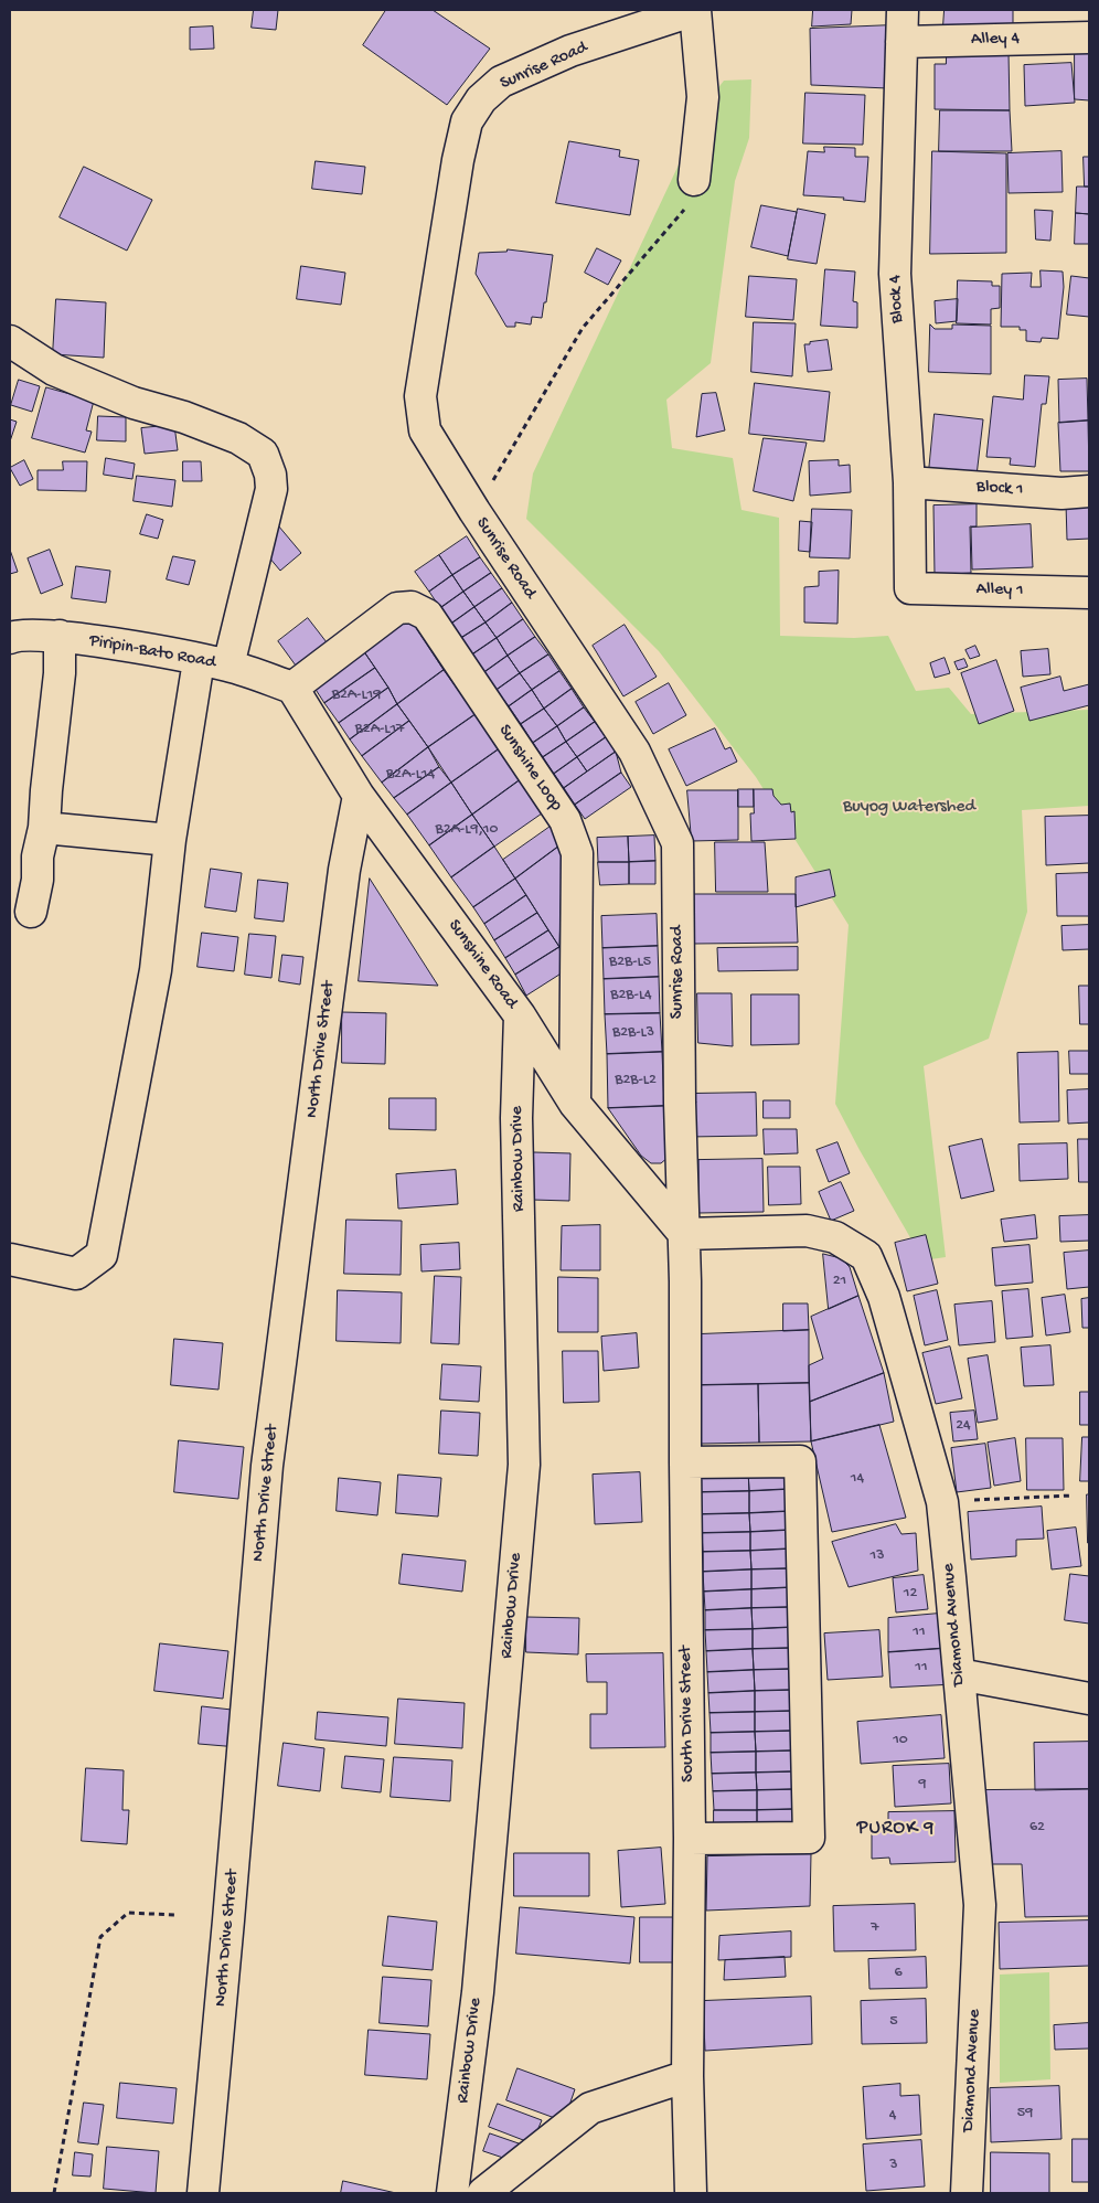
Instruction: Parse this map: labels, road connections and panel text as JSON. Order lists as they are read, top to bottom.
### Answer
{
  "streets": {
    "street": [
      "Alley 4",
      "Sunrise Road",
      "Block 4",
      "Block 1",
      "Alley 1",
      "Piripin-Bato Road",
      "Sunshine Loop",
      "Sunshine Road",
      "North Drive Street",
      "Rainbow Drive",
      "Diamond Avenue",
      "South Drive Street"
    ]
  },
  "crossings": [
    ["Alley 4", "Block 4"],
    ["Sunrise Road", "Sunshine Road"],
    ["Sunrise Road", "Diamond Avenue"],
    ["Sunrise Road", "South Drive Street"],
    ["Block 4", "Block 1"],
    ["Block 4", "Alley 1"],
    ["Piripin-Bato Road", "Sunshine Loop"],
    ["Piripin-Bato Road", "Sunshine Road"],
    ["Sunshine Loop", "Sunshine Road"],
    ["Sunshine Road", "North Drive Street"],
    ["Sunshine Road", "Rainbow Drive"],
    ["Sunshine Road", "Diamond Avenue"],
    ["Sunshine Road", "South Drive Street"],
    ["Diamond Avenue", "South Drive Street"]
  ],
  "districts": ["PUROK 9"],
  "parks": ["Buyog Watershed"],
  "house_numbers": [
    "B2A-L19",
    "B2A-L17",
    "B2A-L14",
    "B2A-L9,10",
    "B2B-L5",
    "B2B-L4",
    "B2B-L3",
    "B2B-L2",
    "21",
    "24",
    "14",
    "13",
    "12",
    "11",
    "11",
    "10",
    "9",
    "62",
    "7",
    "6",
    "5",
    "59",
    "4",
    "3"
  ]
}
